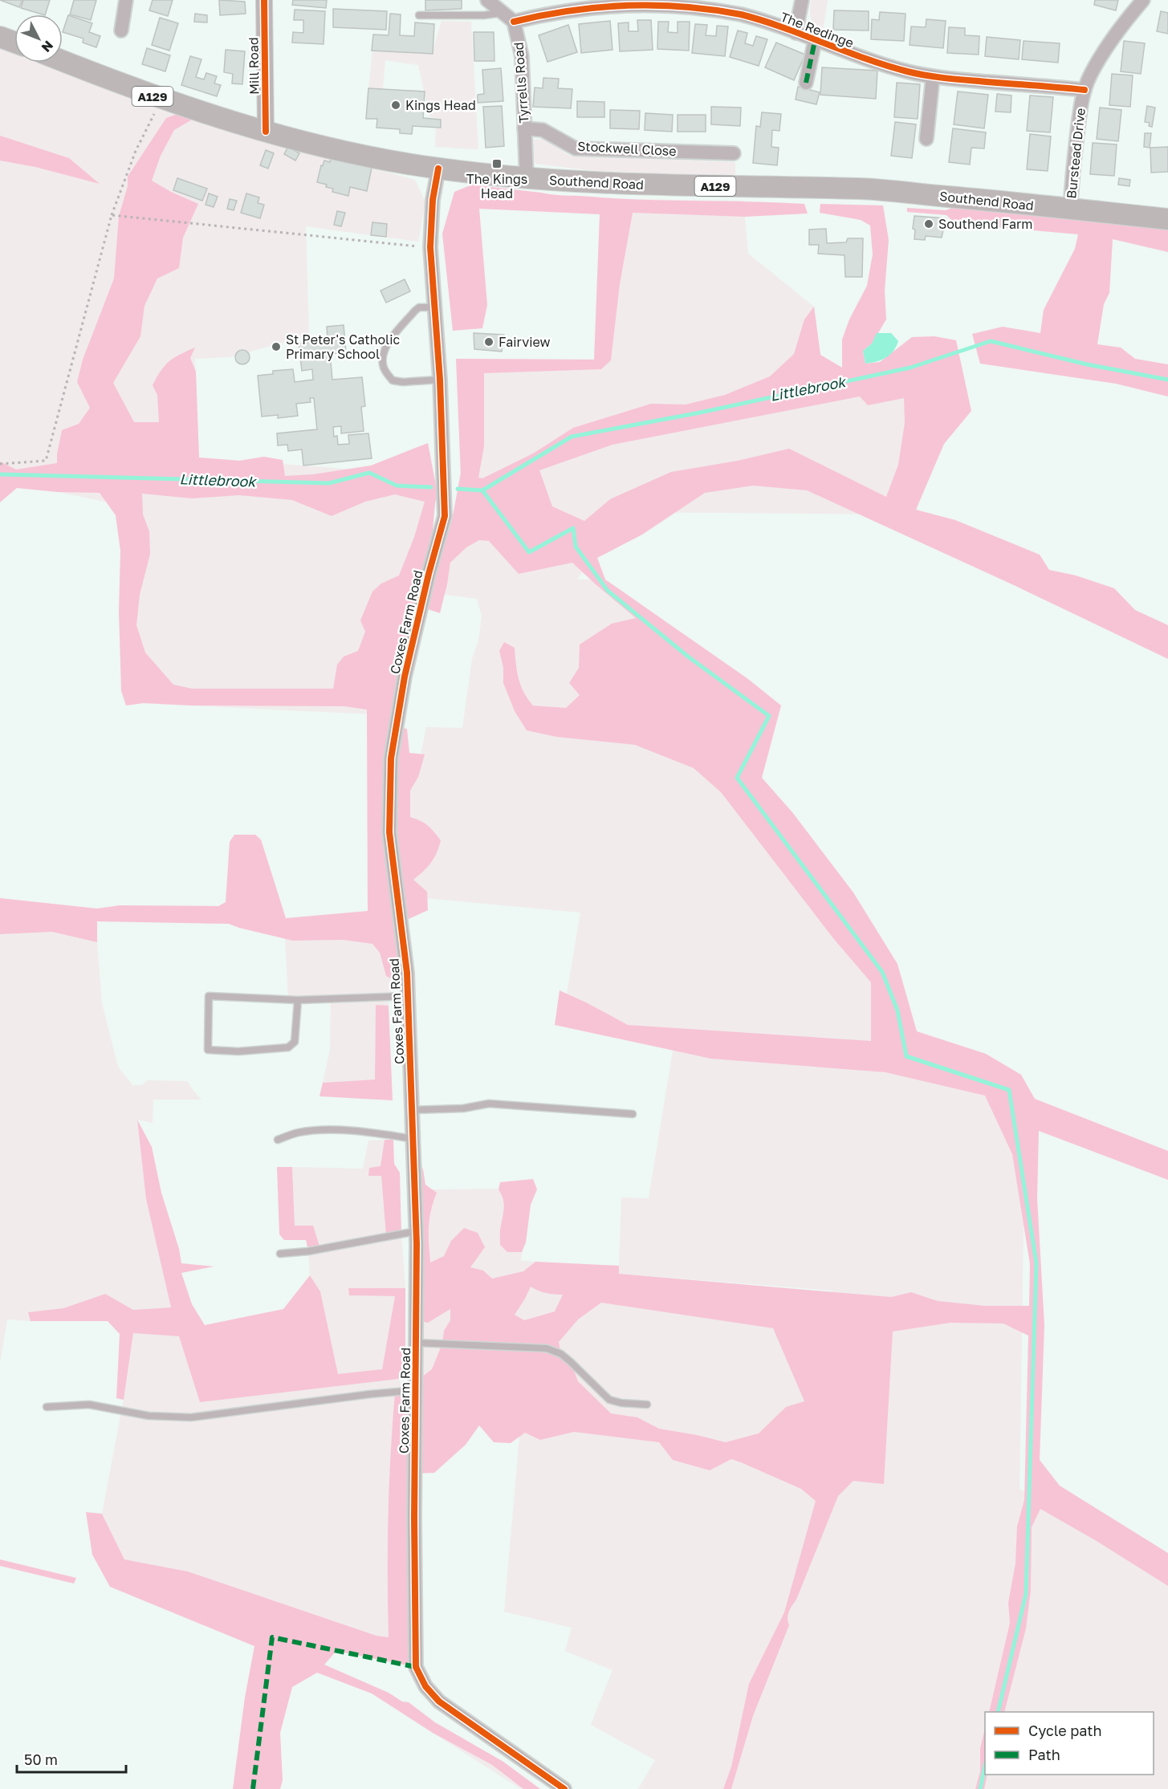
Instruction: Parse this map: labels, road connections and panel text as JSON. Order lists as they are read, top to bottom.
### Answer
{
  "streets": {
    "main road": ["A129", "Southend Road"],
    "street": [
      "The Redinge",
      "Mill Road",
      "Tyrrells Road",
      "Stockwell Close",
      "Burstead Drive",
      "Coxes Farm Road"
    ]
  },
  "crossings": [
    ["The Redinge", "Tyrrells Road"],
    ["The Redinge", "Burstead Drive"],
    ["Mill Road", "Southend Road"],
    ["Tyrrells Road", "Stockwell Close"],
    ["Tyrrells Road", "Southend Road"],
    ["Burstead Drive", "Southend Road"],
    ["Southend Road", "Coxes Farm Road"]
  ],
  "water": ["Littlebrook"],
  "places": {
    "other": [
      "Kings Head",
      "Southend Farm",
      "Fairview",
      "St Peter's Catholic Primary School"
    ],
    "transit": ["The Kings Head"]
  },
  "legend": ["Cycle path", "Path"],
  "scale_bar": "50 m",
  "north": "bottom right"
}
